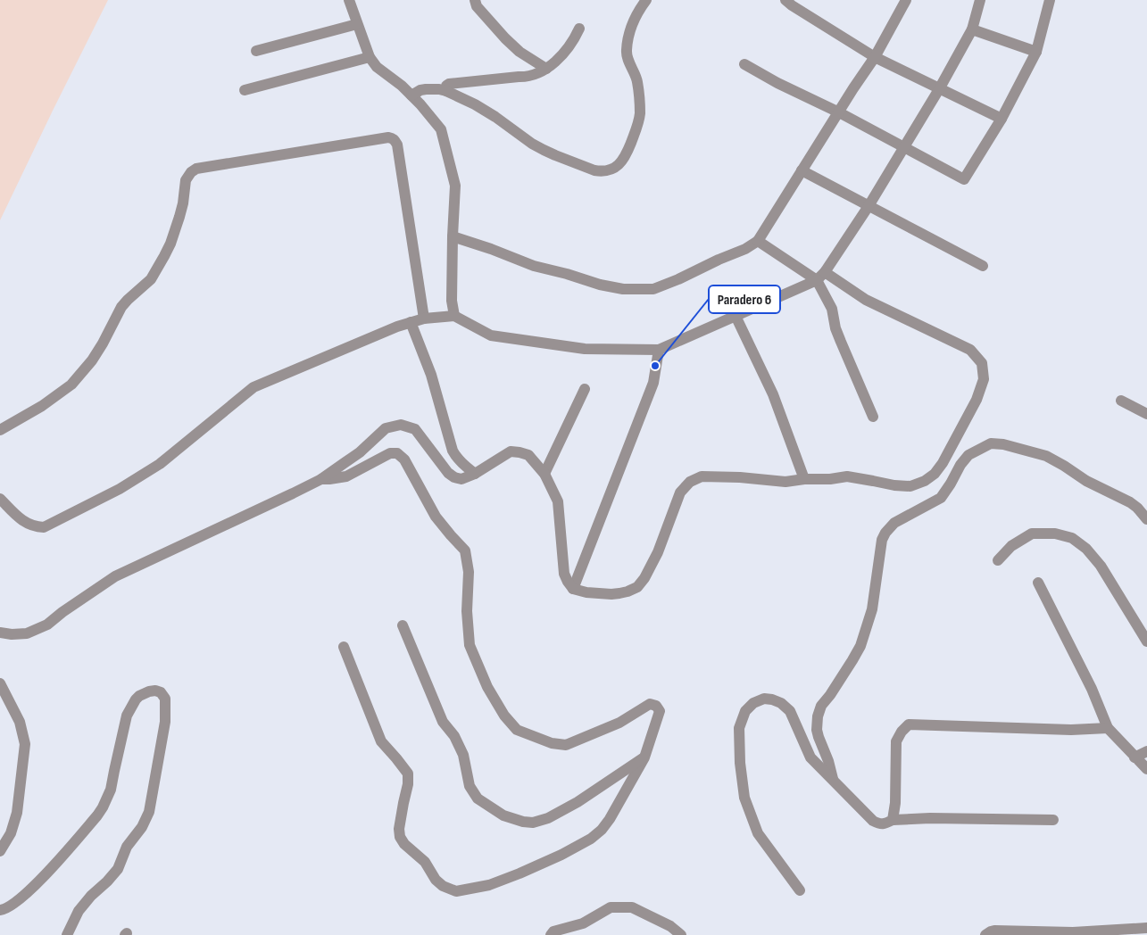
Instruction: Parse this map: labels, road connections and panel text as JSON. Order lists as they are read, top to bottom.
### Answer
{
  "places": ["Paradero 6"]
}
